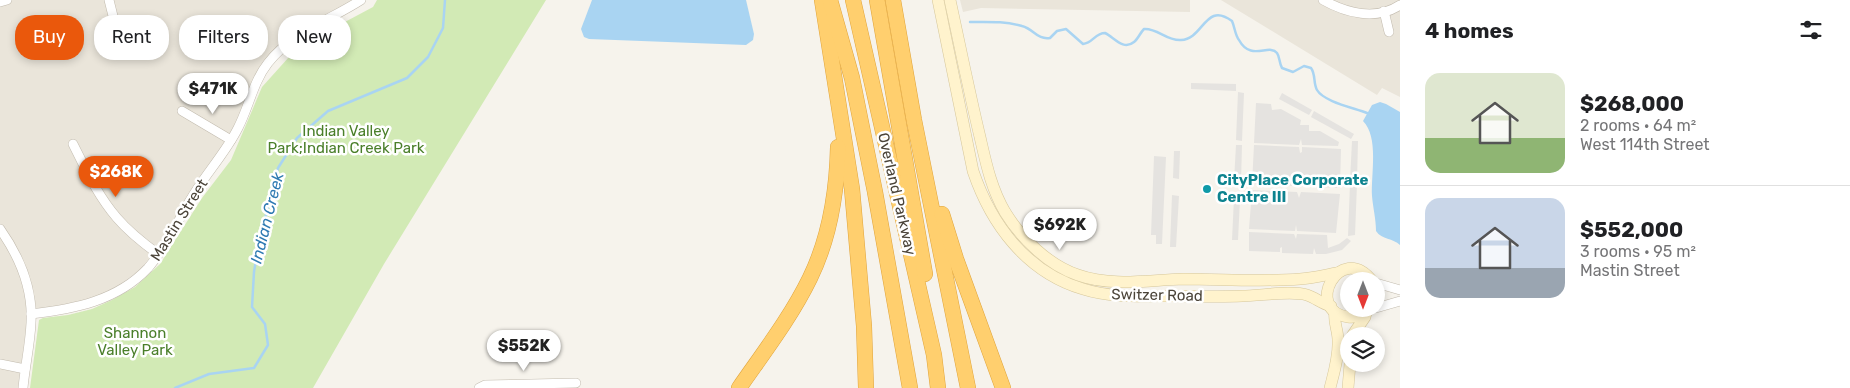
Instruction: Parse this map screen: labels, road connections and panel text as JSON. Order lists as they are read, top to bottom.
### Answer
{
  "streets": {
    "highway": ["Overland Parkway"],
    "main road": ["Switzer Road"],
    "street": ["Mastin Street"]
  },
  "water": ["Indian Creek"],
  "parks": ["Indian Valley Park;Indian Creek Park", "Shannon Valley Park"],
  "places": ["CityPlace Corporate Centre III"],
  "north": "bottom",
  "page": {
    "heading": "4 homes",
    "chip": [
      "Buy",
      "Rent",
      "Filters",
      "New"
    ],
    "list": [
      {
        "name": "$268,000",
        "note": "2 rooms · 64 m² · West 114th Street"
      },
      {
        "name": "$552,000",
        "note": "3 rooms · 95 m² · Mastin Street"
      }
    ],
    "price": [
      "$471K",
      "$268K",
      "$692K",
      "$552K"
    ]
  }
}
